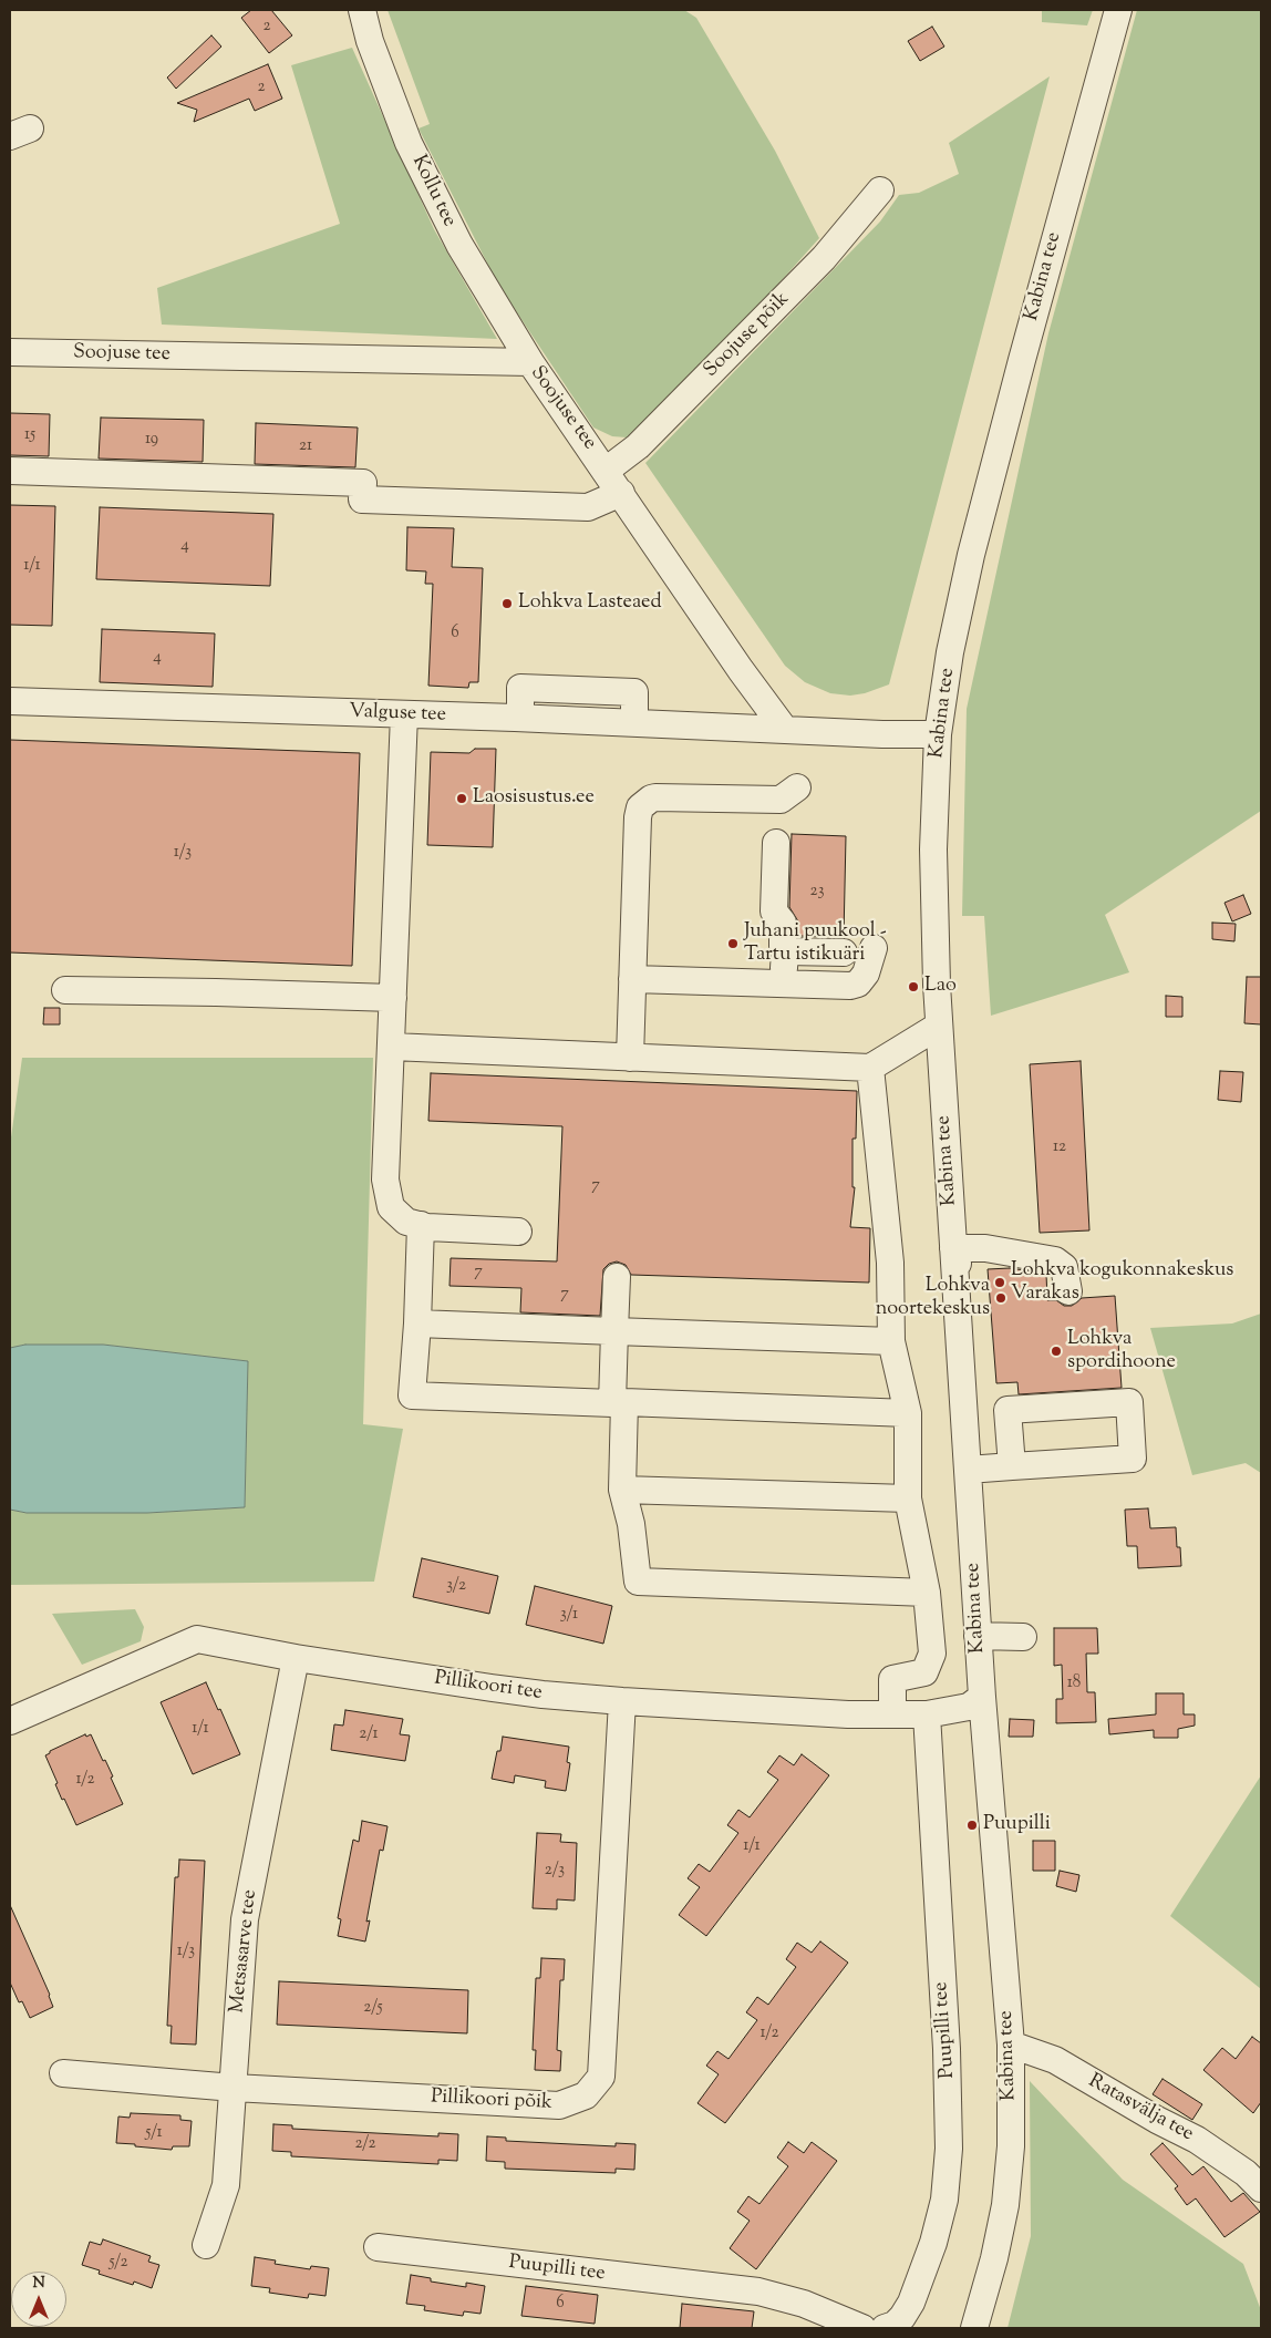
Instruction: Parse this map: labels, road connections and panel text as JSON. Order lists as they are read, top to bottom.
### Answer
{
  "streets": {
    "street": [
      "Kollu tee",
      "Kabina tee",
      "Soojuse põik",
      "Soojuse tee",
      "Valguse tee",
      "Pillikoori tee",
      "Metsasarve tee",
      "Puupilli tee",
      "Pillikoori põik",
      "Ratasvälja tee"
    ]
  },
  "crossings": [
    ["Kollu tee", "Soojuse tee"],
    ["Kabina tee", "Pillikoori tee"],
    ["Kabina tee", "Ratasvälja tee"],
    ["Soojuse põik", "Soojuse tee"],
    ["Soojuse tee", "Valguse tee"],
    ["Pillikoori tee", "Metsasarve tee"],
    ["Pillikoori tee", "Puupilli tee"],
    ["Pillikoori tee", "Pillikoori põik"],
    ["Metsasarve tee", "Pillikoori põik"]
  ],
  "places": [
    "Lohkva Lasteaed",
    "Laosisustus.ee",
    "Juhani puukool - Tartu istikuäri",
    "Lao",
    "Lohkva kogukonnakeskus Varakas",
    "Lohkva noortekeskus",
    "Lohkva spordihoone",
    "Puupilli"
  ],
  "house_numbers": [
    "2",
    "2",
    "15",
    "19",
    "21",
    "4",
    "1/1",
    "6",
    "4",
    "1/3",
    "23",
    "12",
    "7",
    "7",
    "7",
    "3/2",
    "3/1",
    "18",
    "1/1",
    "2/1",
    "1/2",
    "1/1",
    "2/3",
    "1/3",
    "2/5",
    "1/2",
    "5/1",
    "2/2",
    "5/2",
    "6"
  ],
  "north": "top"
}
